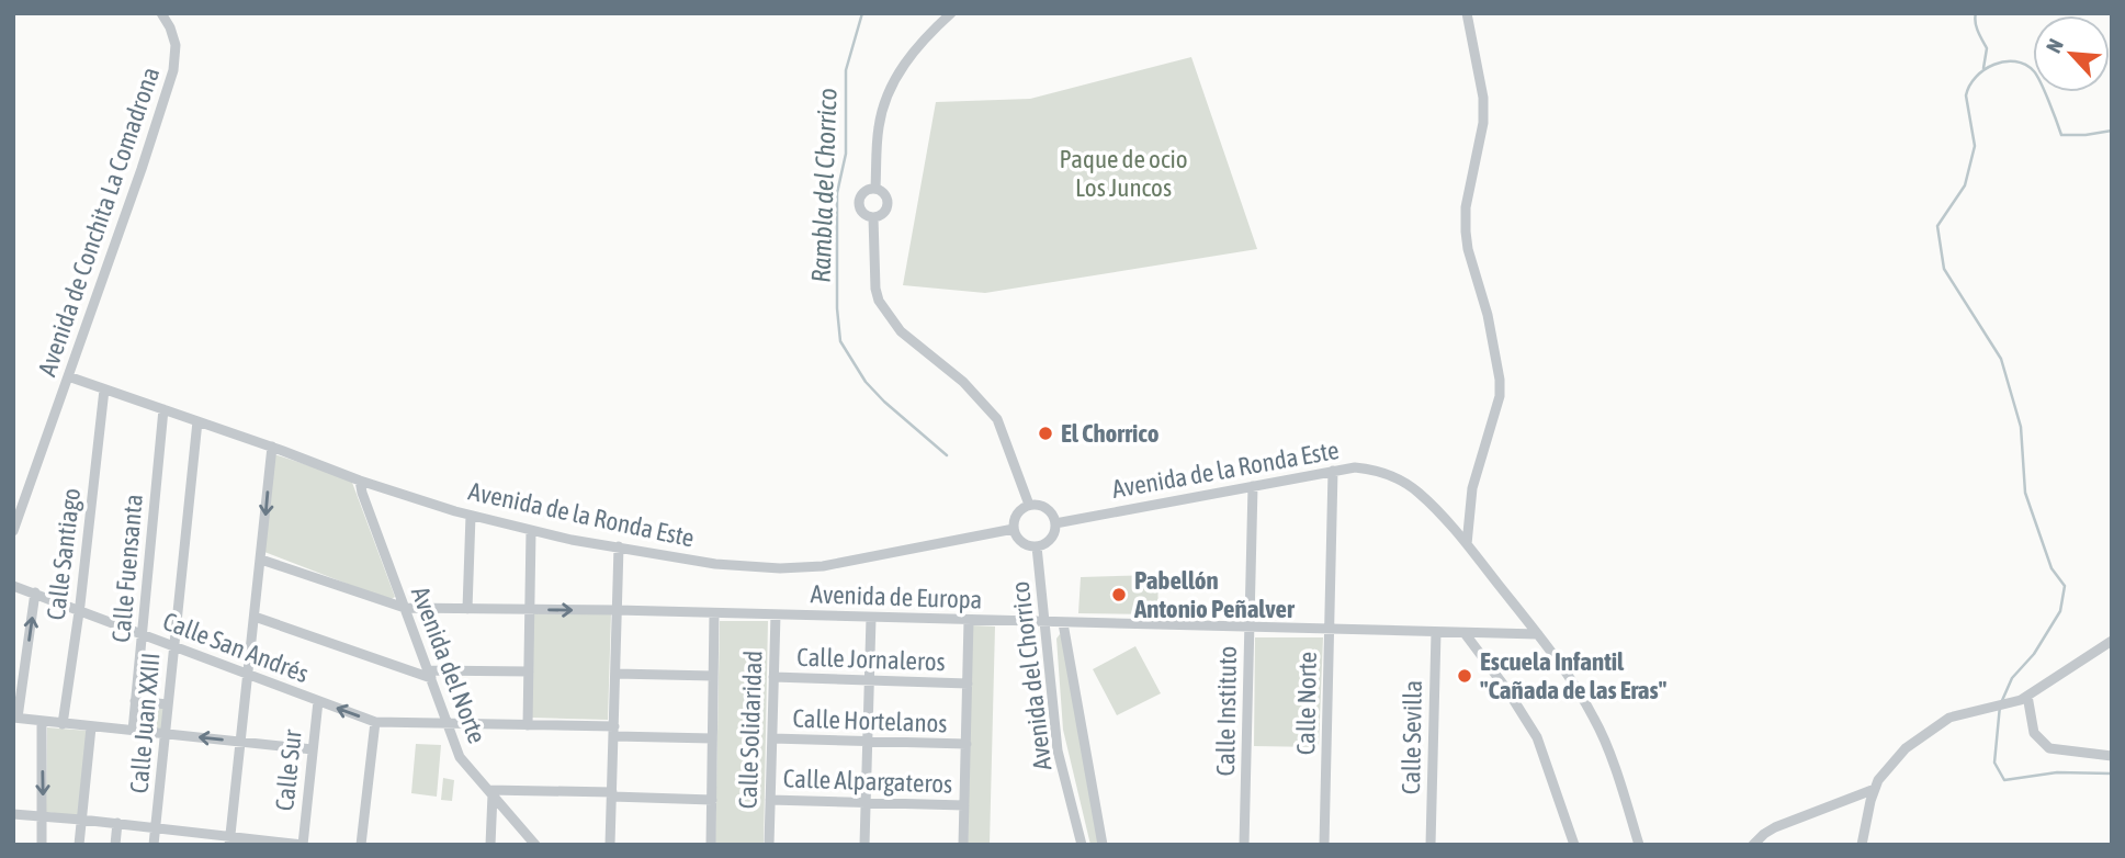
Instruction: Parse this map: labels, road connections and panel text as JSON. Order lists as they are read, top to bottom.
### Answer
{
  "streets": {
    "street": [
      "Avenida de Conchita La Comadrona",
      "Avenida de la Ronda Este",
      "Calle Santiago",
      "Calle Fuensanta",
      "Avenida de Europa",
      "Calle San Andrés",
      "Calle Jornaleros",
      "Avenida del Norte",
      "Avenida del Chorrico",
      "Calle Norte",
      "Calle Instituto",
      "Calle Hortelanos",
      "Calle Juan XXIII",
      "Calle Solidaridad",
      "Calle Sevilla",
      "Calle Sur",
      "Calle Alpargateros"
    ]
  },
  "crossings": [
    ["Avenida de Conchita La Comadrona", "Avenida de la Ronda Este"],
    ["Avenida de la Ronda Este", "Calle Santiago"],
    ["Avenida de la Ronda Este", "Calle Fuensanta"],
    ["Avenida de la Ronda Este", "Avenida de Europa"],
    ["Avenida de la Ronda Este", "Avenida del Norte"],
    ["Avenida de la Ronda Este", "Avenida del Chorrico"],
    ["Avenida de la Ronda Este", "Calle Norte"],
    ["Avenida de la Ronda Este", "Calle Instituto"],
    ["Avenida de la Ronda Este", "Calle Juan XXIII"],
    ["Calle Santiago", "Calle San Andrés"],
    ["Calle Fuensanta", "Calle San Andrés"],
    ["Avenida de Europa", "Avenida del Norte"],
    ["Avenida de Europa", "Avenida del Chorrico"],
    ["Avenida de Europa", "Calle Norte"],
    ["Avenida de Europa", "Calle Instituto"],
    ["Avenida de Europa", "Calle Solidaridad"],
    ["Avenida de Europa", "Calle Sevilla"],
    ["Calle San Andrés", "Avenida del Norte"],
    ["Calle San Andrés", "Calle Juan XXIII"],
    ["Calle San Andrés", "Calle Sur"],
    ["Calle Jornaleros", "Calle Solidaridad"],
    ["Calle Hortelanos", "Calle Solidaridad"],
    ["Calle Solidaridad", "Calle Alpargateros"]
  ],
  "water": ["Rambla del Chorrico"],
  "parks": ["Paque de ocio Los Juncos"],
  "places": ["El Chorrico", "Pabellón Antonio Peñalver", "Escuela Infantil \"Cañada de las Eras\""],
  "north": "top left"
}
